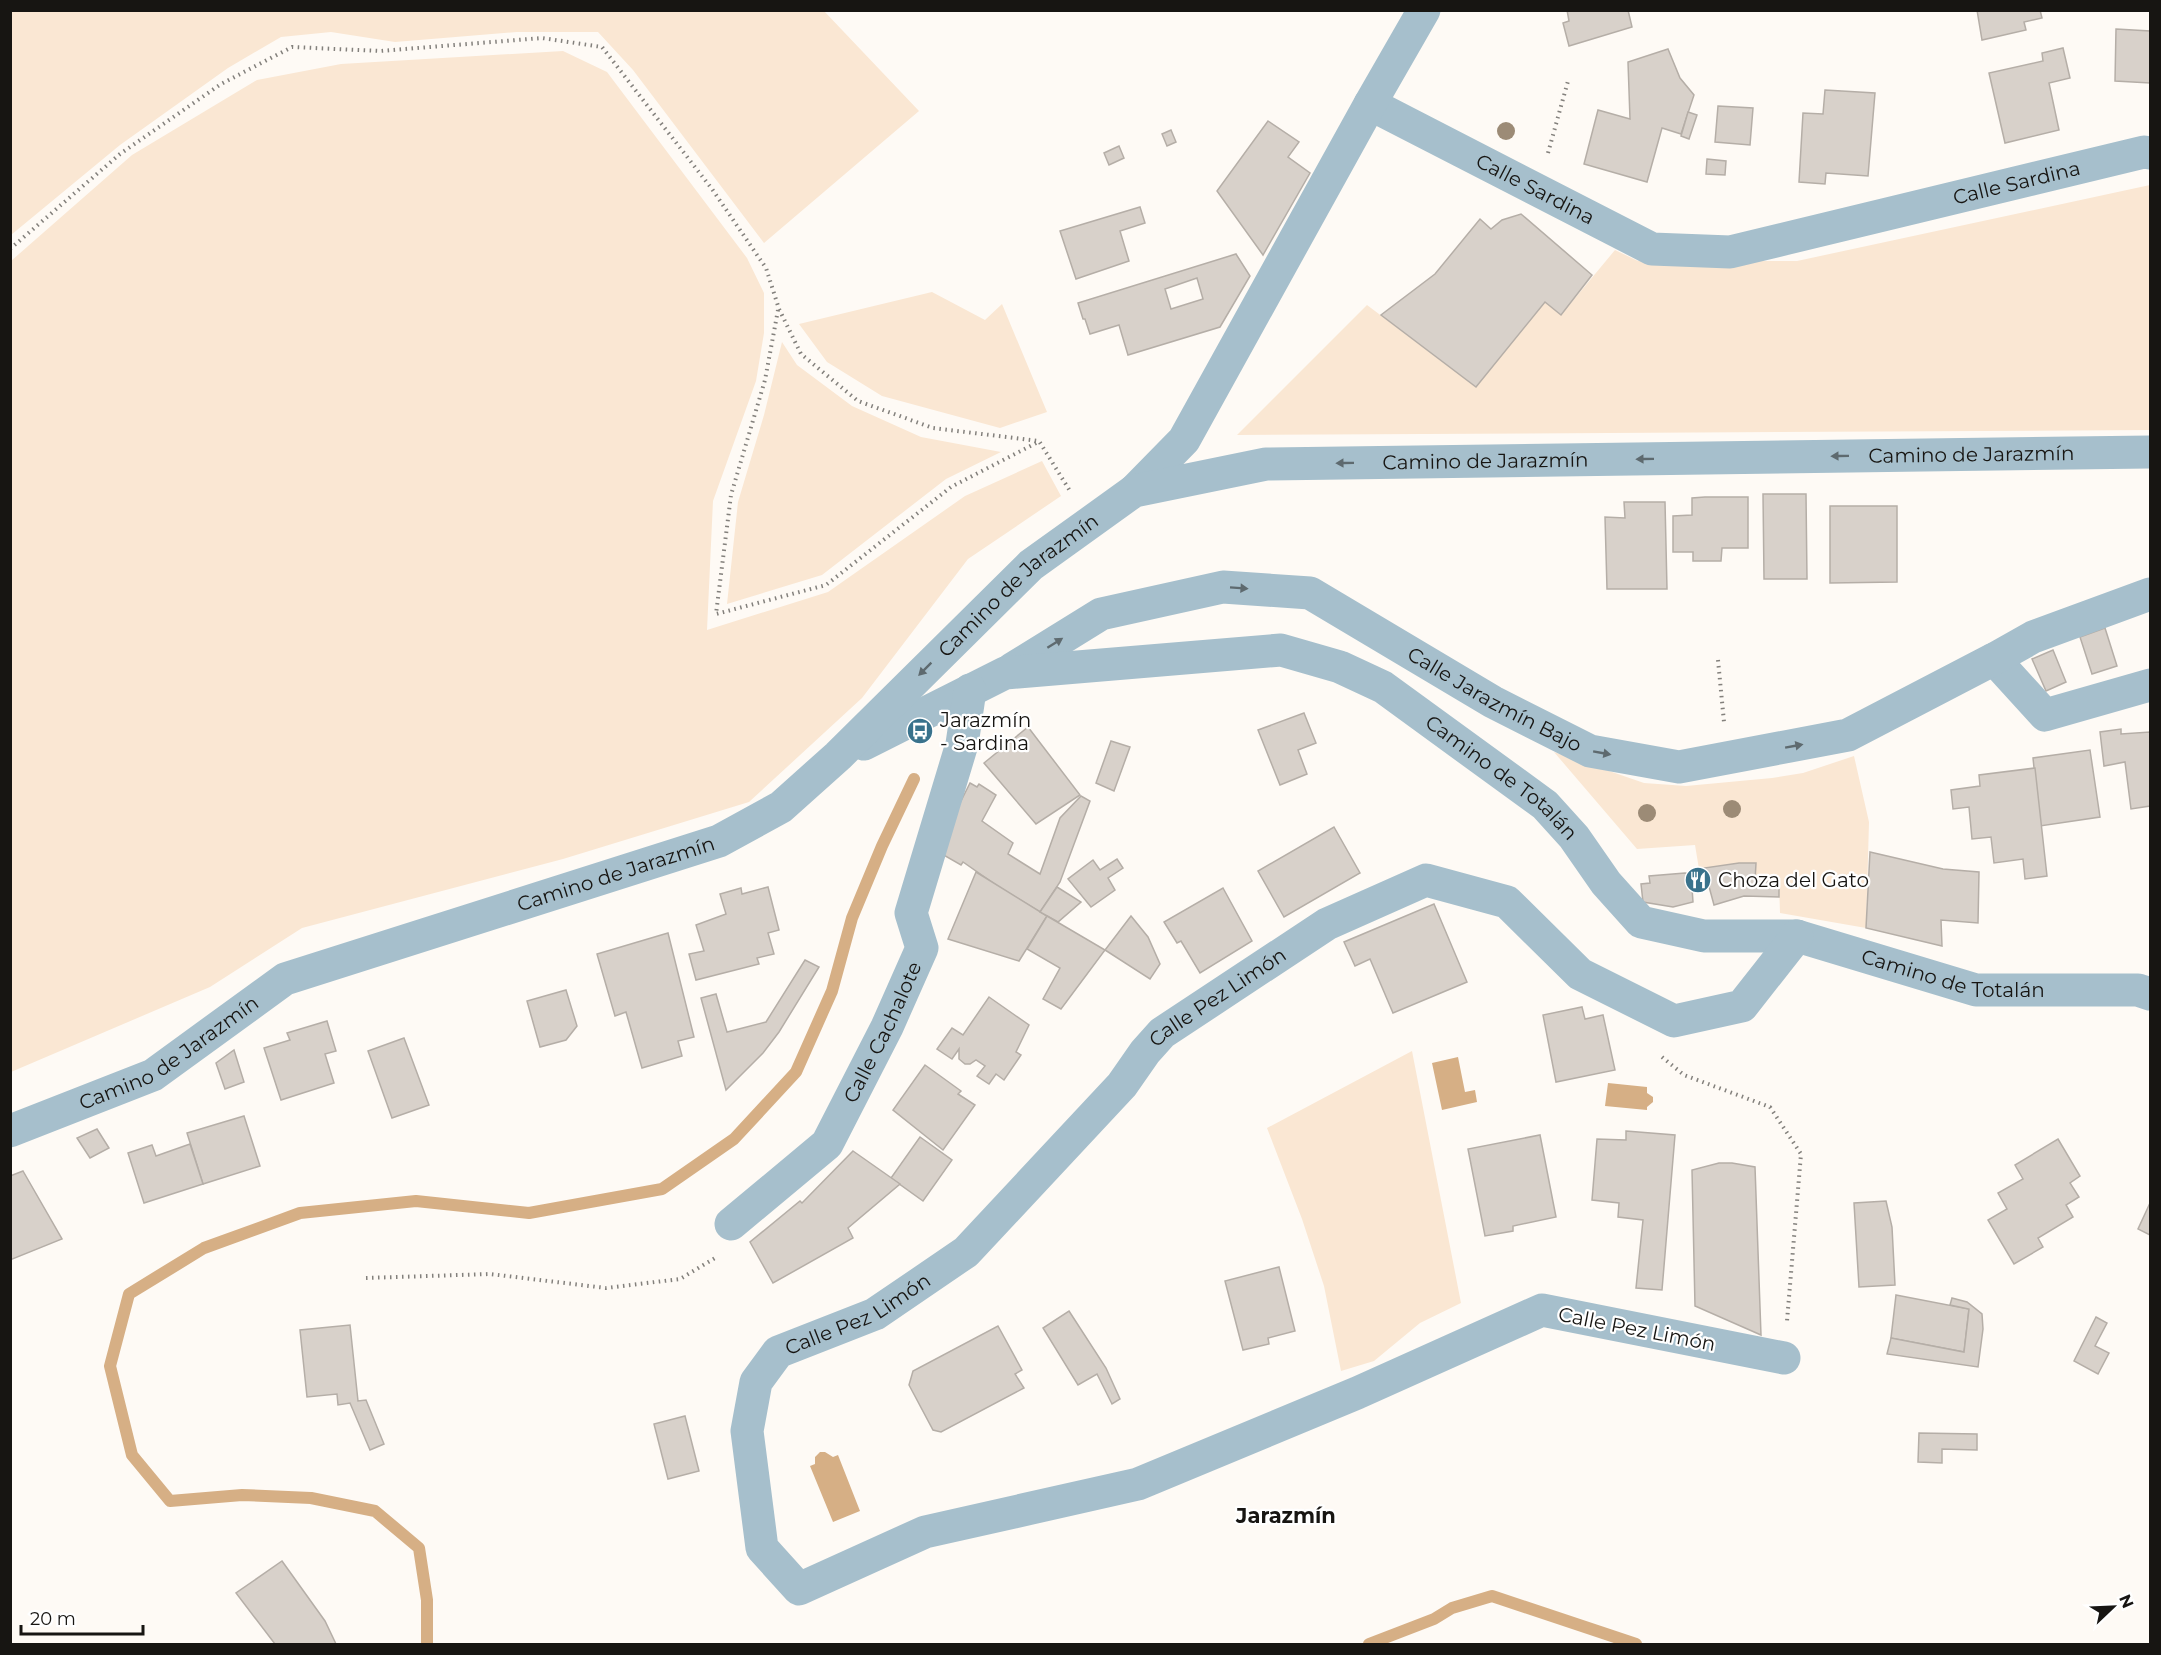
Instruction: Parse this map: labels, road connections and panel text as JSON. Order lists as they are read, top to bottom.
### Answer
{
  "streets": {
    "street": [
      "Calle Sardina",
      "Camino de Jarazmín",
      "Calle Jarazmín Bajo",
      "Camino de Totalán",
      "Calle Pez Limón",
      "Calle Cachalote"
    ]
  },
  "crossings": [
    ["Camino de Jarazmín", "Camino de Totalán"],
    ["Calle Jarazmín Bajo", "Camino de Totalán"],
    ["Camino de Totalán", "Calle Pez Limón"],
    ["Camino de Totalán", "Calle Cachalote"]
  ],
  "one_way": ["Camino de Jarazmín", "Calle Jarazmín Bajo"],
  "districts": ["Jarazmín"],
  "places": {
    "bus stop": ["Jarazmín - Sardina"],
    "restaurant": ["Choza del Gato"]
  },
  "scale_bar": "20 m",
  "north": "top right"
}
